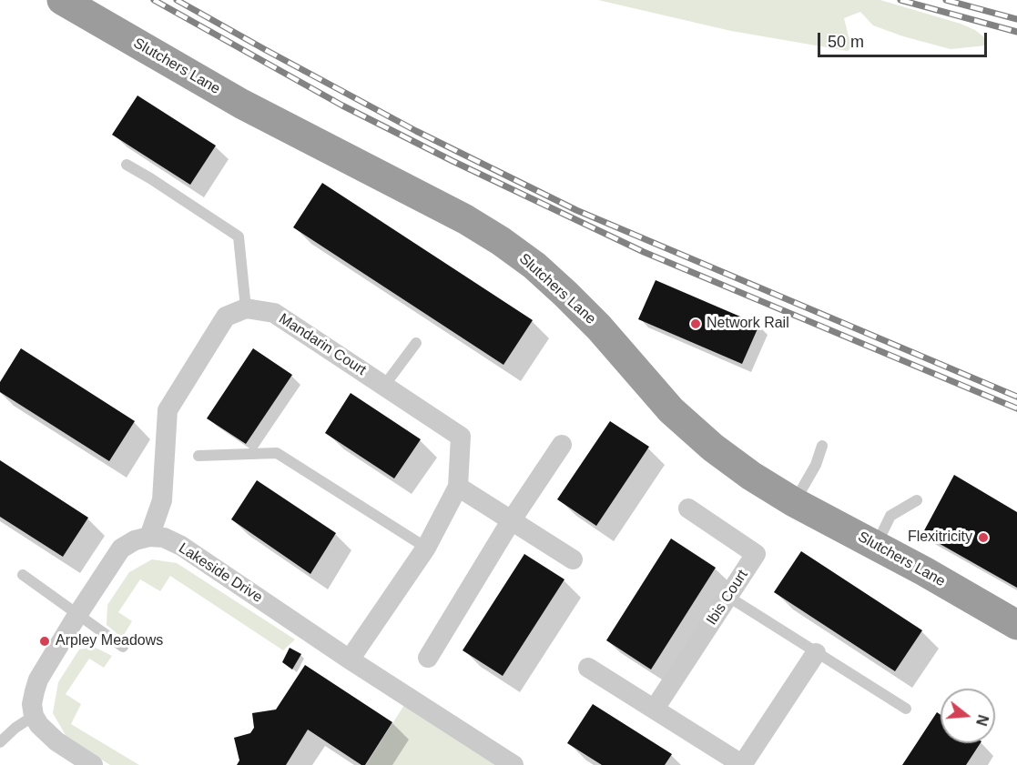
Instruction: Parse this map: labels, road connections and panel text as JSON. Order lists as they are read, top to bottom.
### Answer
{
  "streets": {
    "highway": ["Slutchers Lane"],
    "street": ["Mandarin Court", "Lakeside Drive", "Ibis Court"]
  },
  "crossings": [
    ["Mandarin Court", "Lakeside Drive"]
  ],
  "places": ["Network Rail", "Flexitricity", "Arpley Meadows"],
  "scale_bar": "50 m",
  "north": "right"
}
